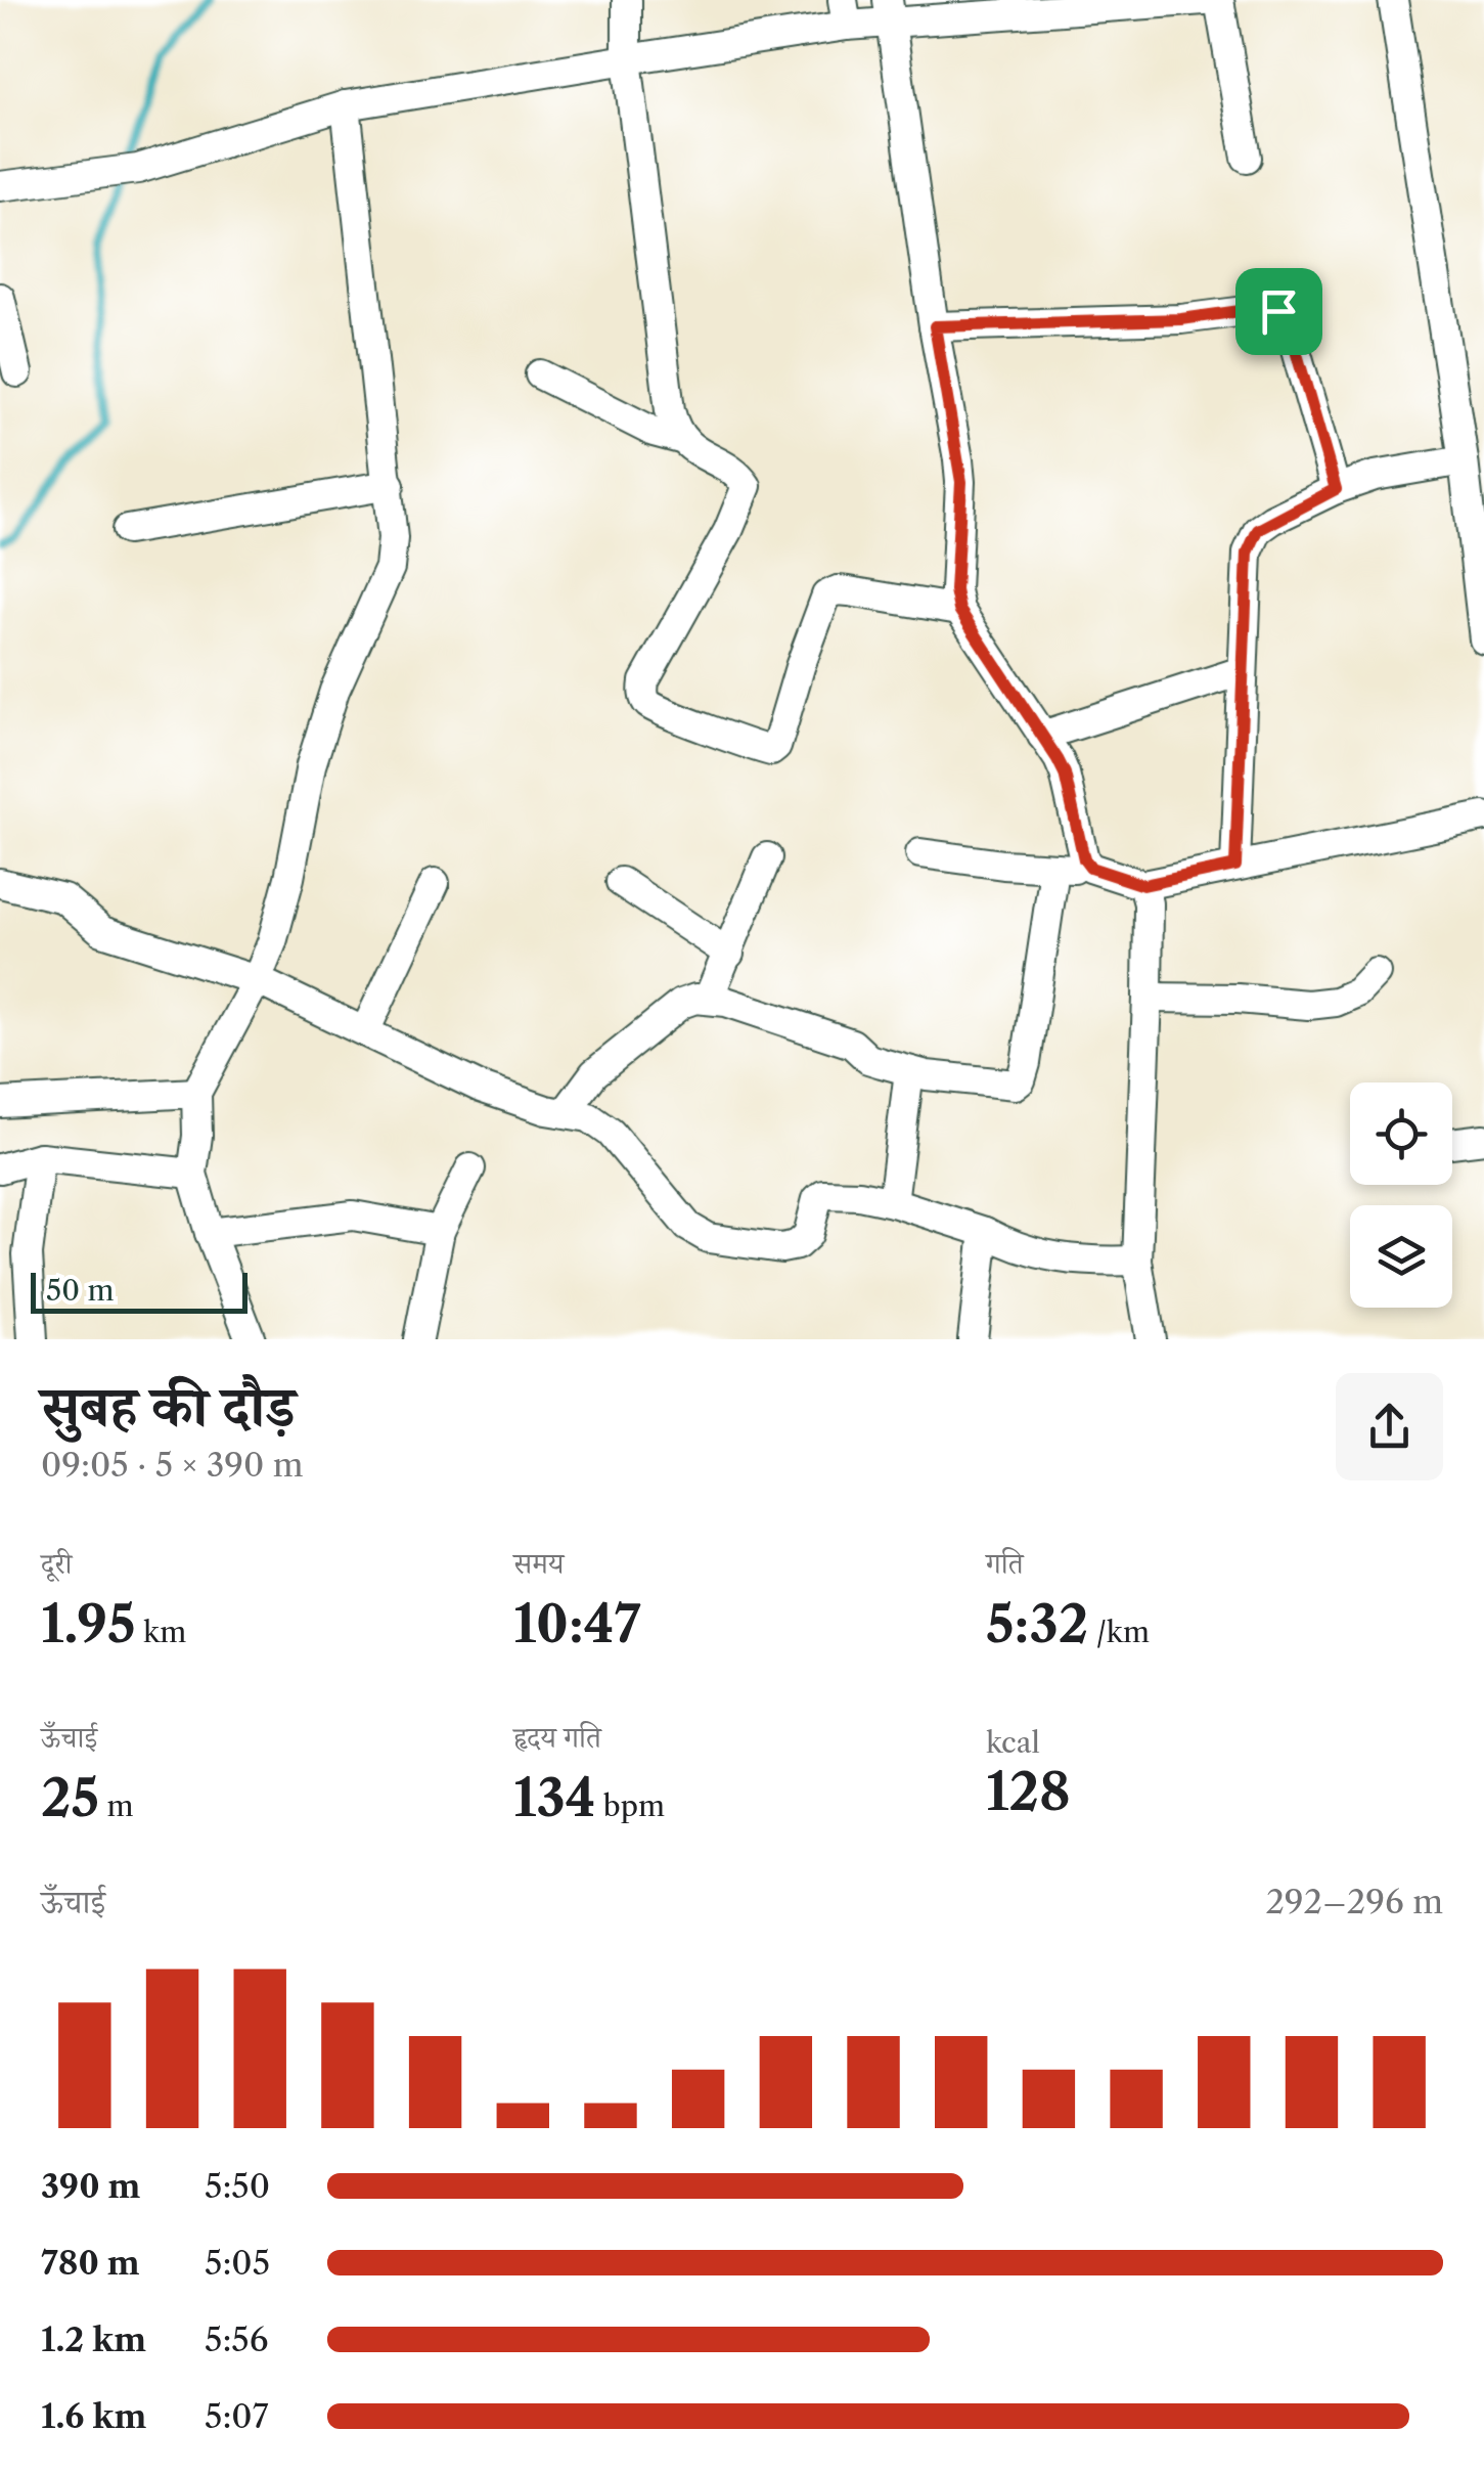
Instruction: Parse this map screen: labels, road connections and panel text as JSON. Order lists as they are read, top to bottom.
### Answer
{
  "scale_bar": "50 m",
  "page": {
    "scale": "50 m",
    "heading": ["सुबह की दौड़", "09:05 · 5 × 390 m"],
    "stats": [
      ["दूरी", "1.95 km"],
      ["समय", "10:47"],
      ["गति", "5:32 /km"],
      ["ऊँचाई", "25 m"],
      ["हृदय गति", "134 bpm"],
      ["kcal", "128"]
    ],
    "chart": ["ऊँचाई", "292–296 m"],
    "list": [
      {
        "name": "390 m",
        "note": "5:50"
      },
      {
        "name": "780 m",
        "note": "5:05"
      },
      {
        "name": "1.2 km",
        "note": "5:56"
      },
      {
        "name": "1.6 km",
        "note": "5:07"
      }
    ]
  }
}
